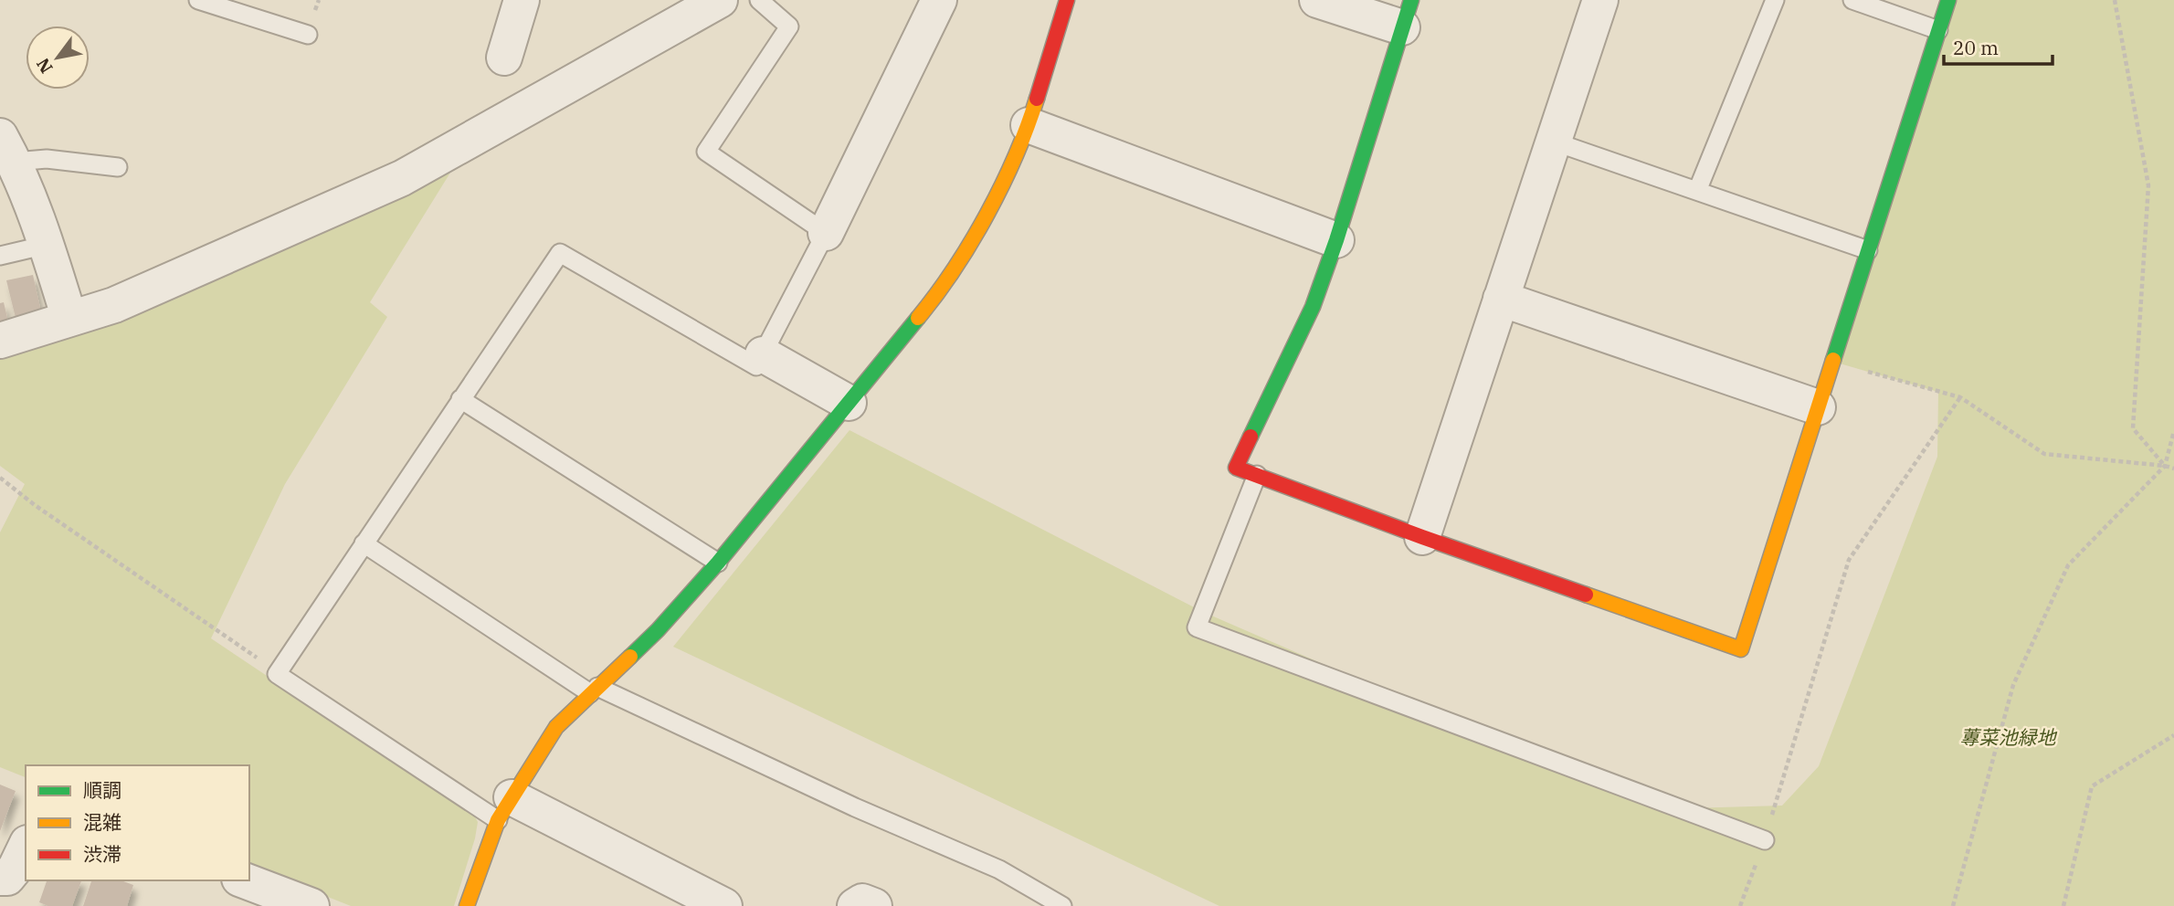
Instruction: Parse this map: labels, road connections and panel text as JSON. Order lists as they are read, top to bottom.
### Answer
{
  "parks": ["蓴菜池緑地"],
  "legend": ["順調", "混雑", "渋滞"],
  "scale_bar": "20 m",
  "north": "bottom left"
}
